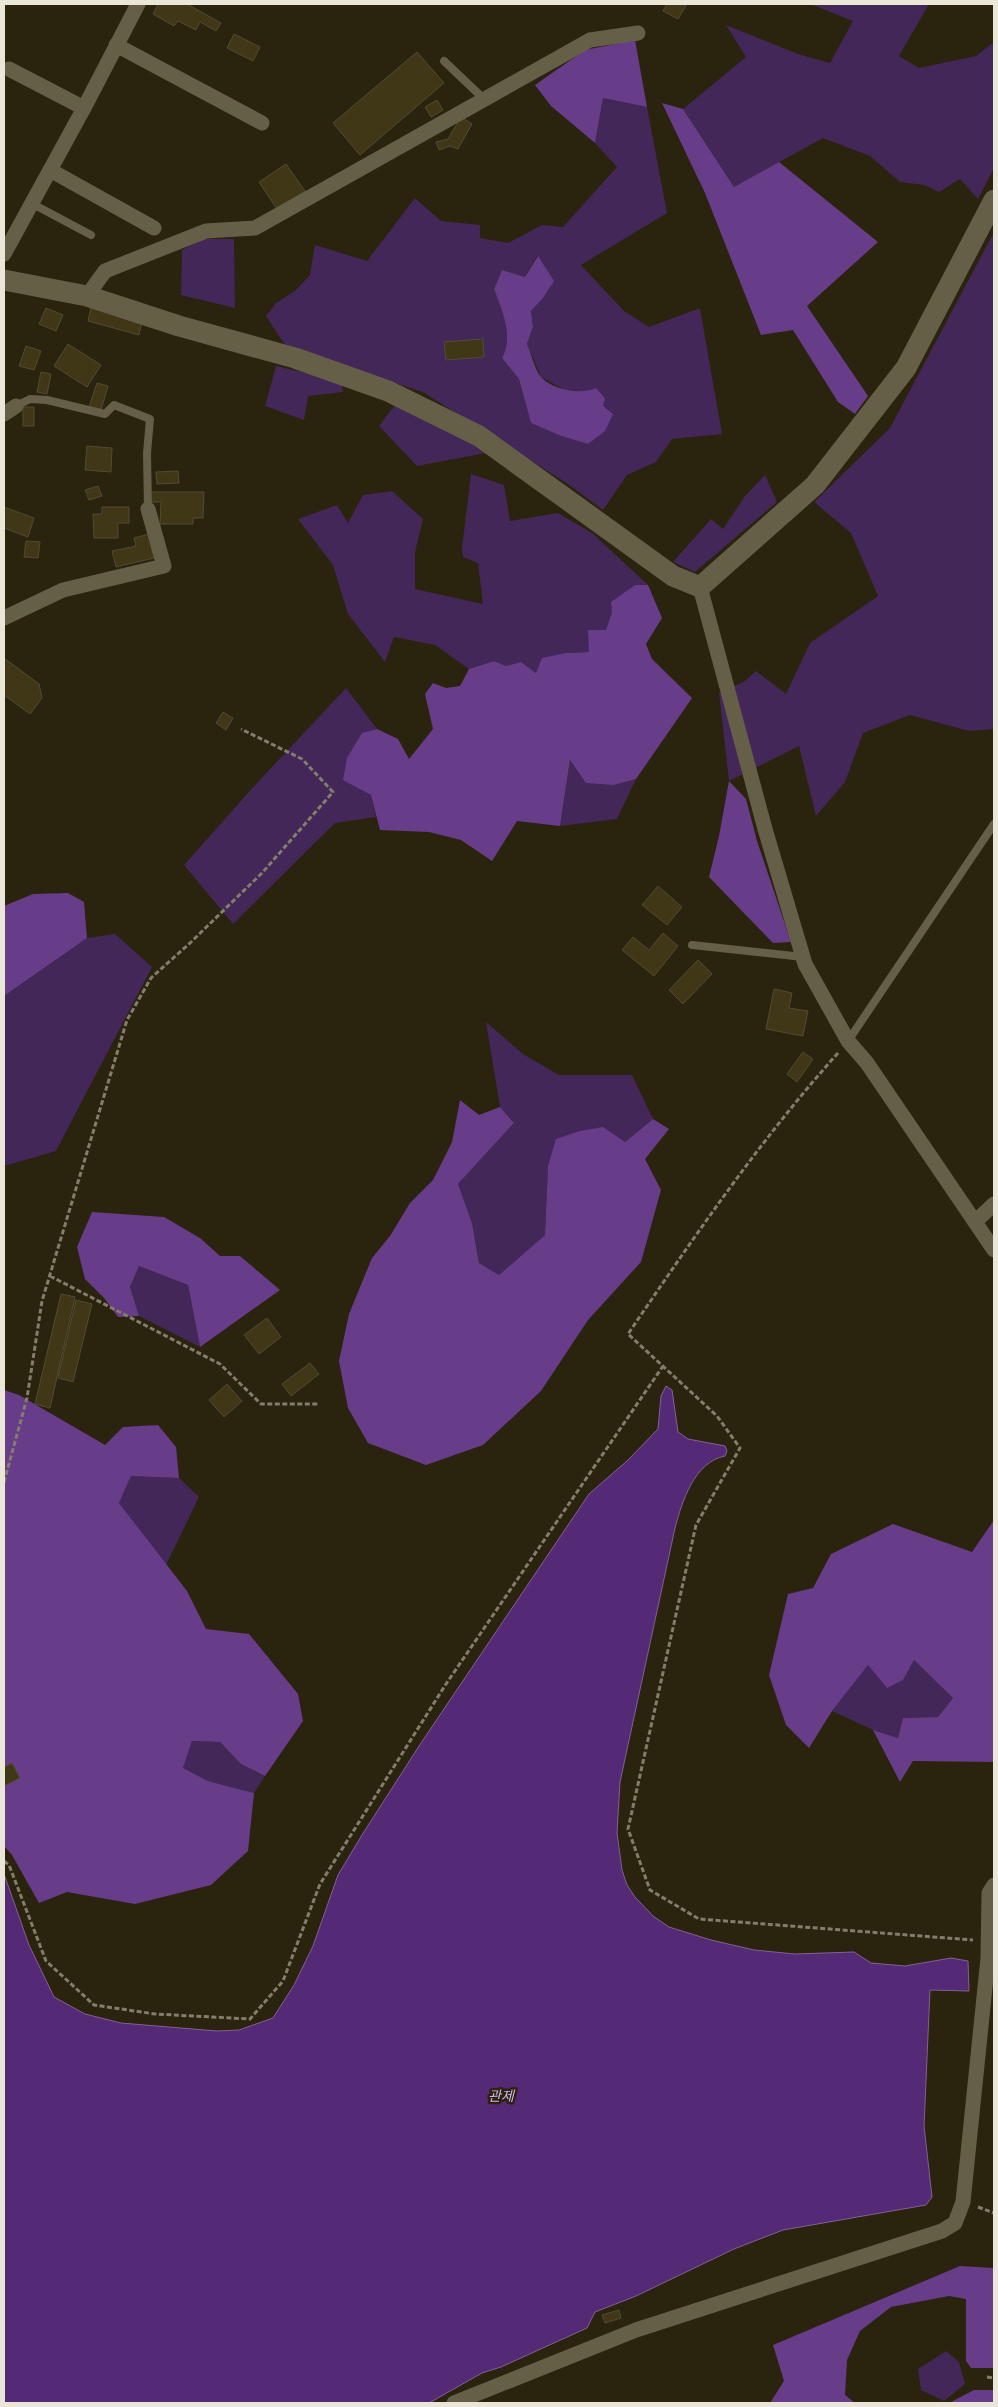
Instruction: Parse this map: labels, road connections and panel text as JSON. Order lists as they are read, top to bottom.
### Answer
{
  "water": ["관제"]
}
